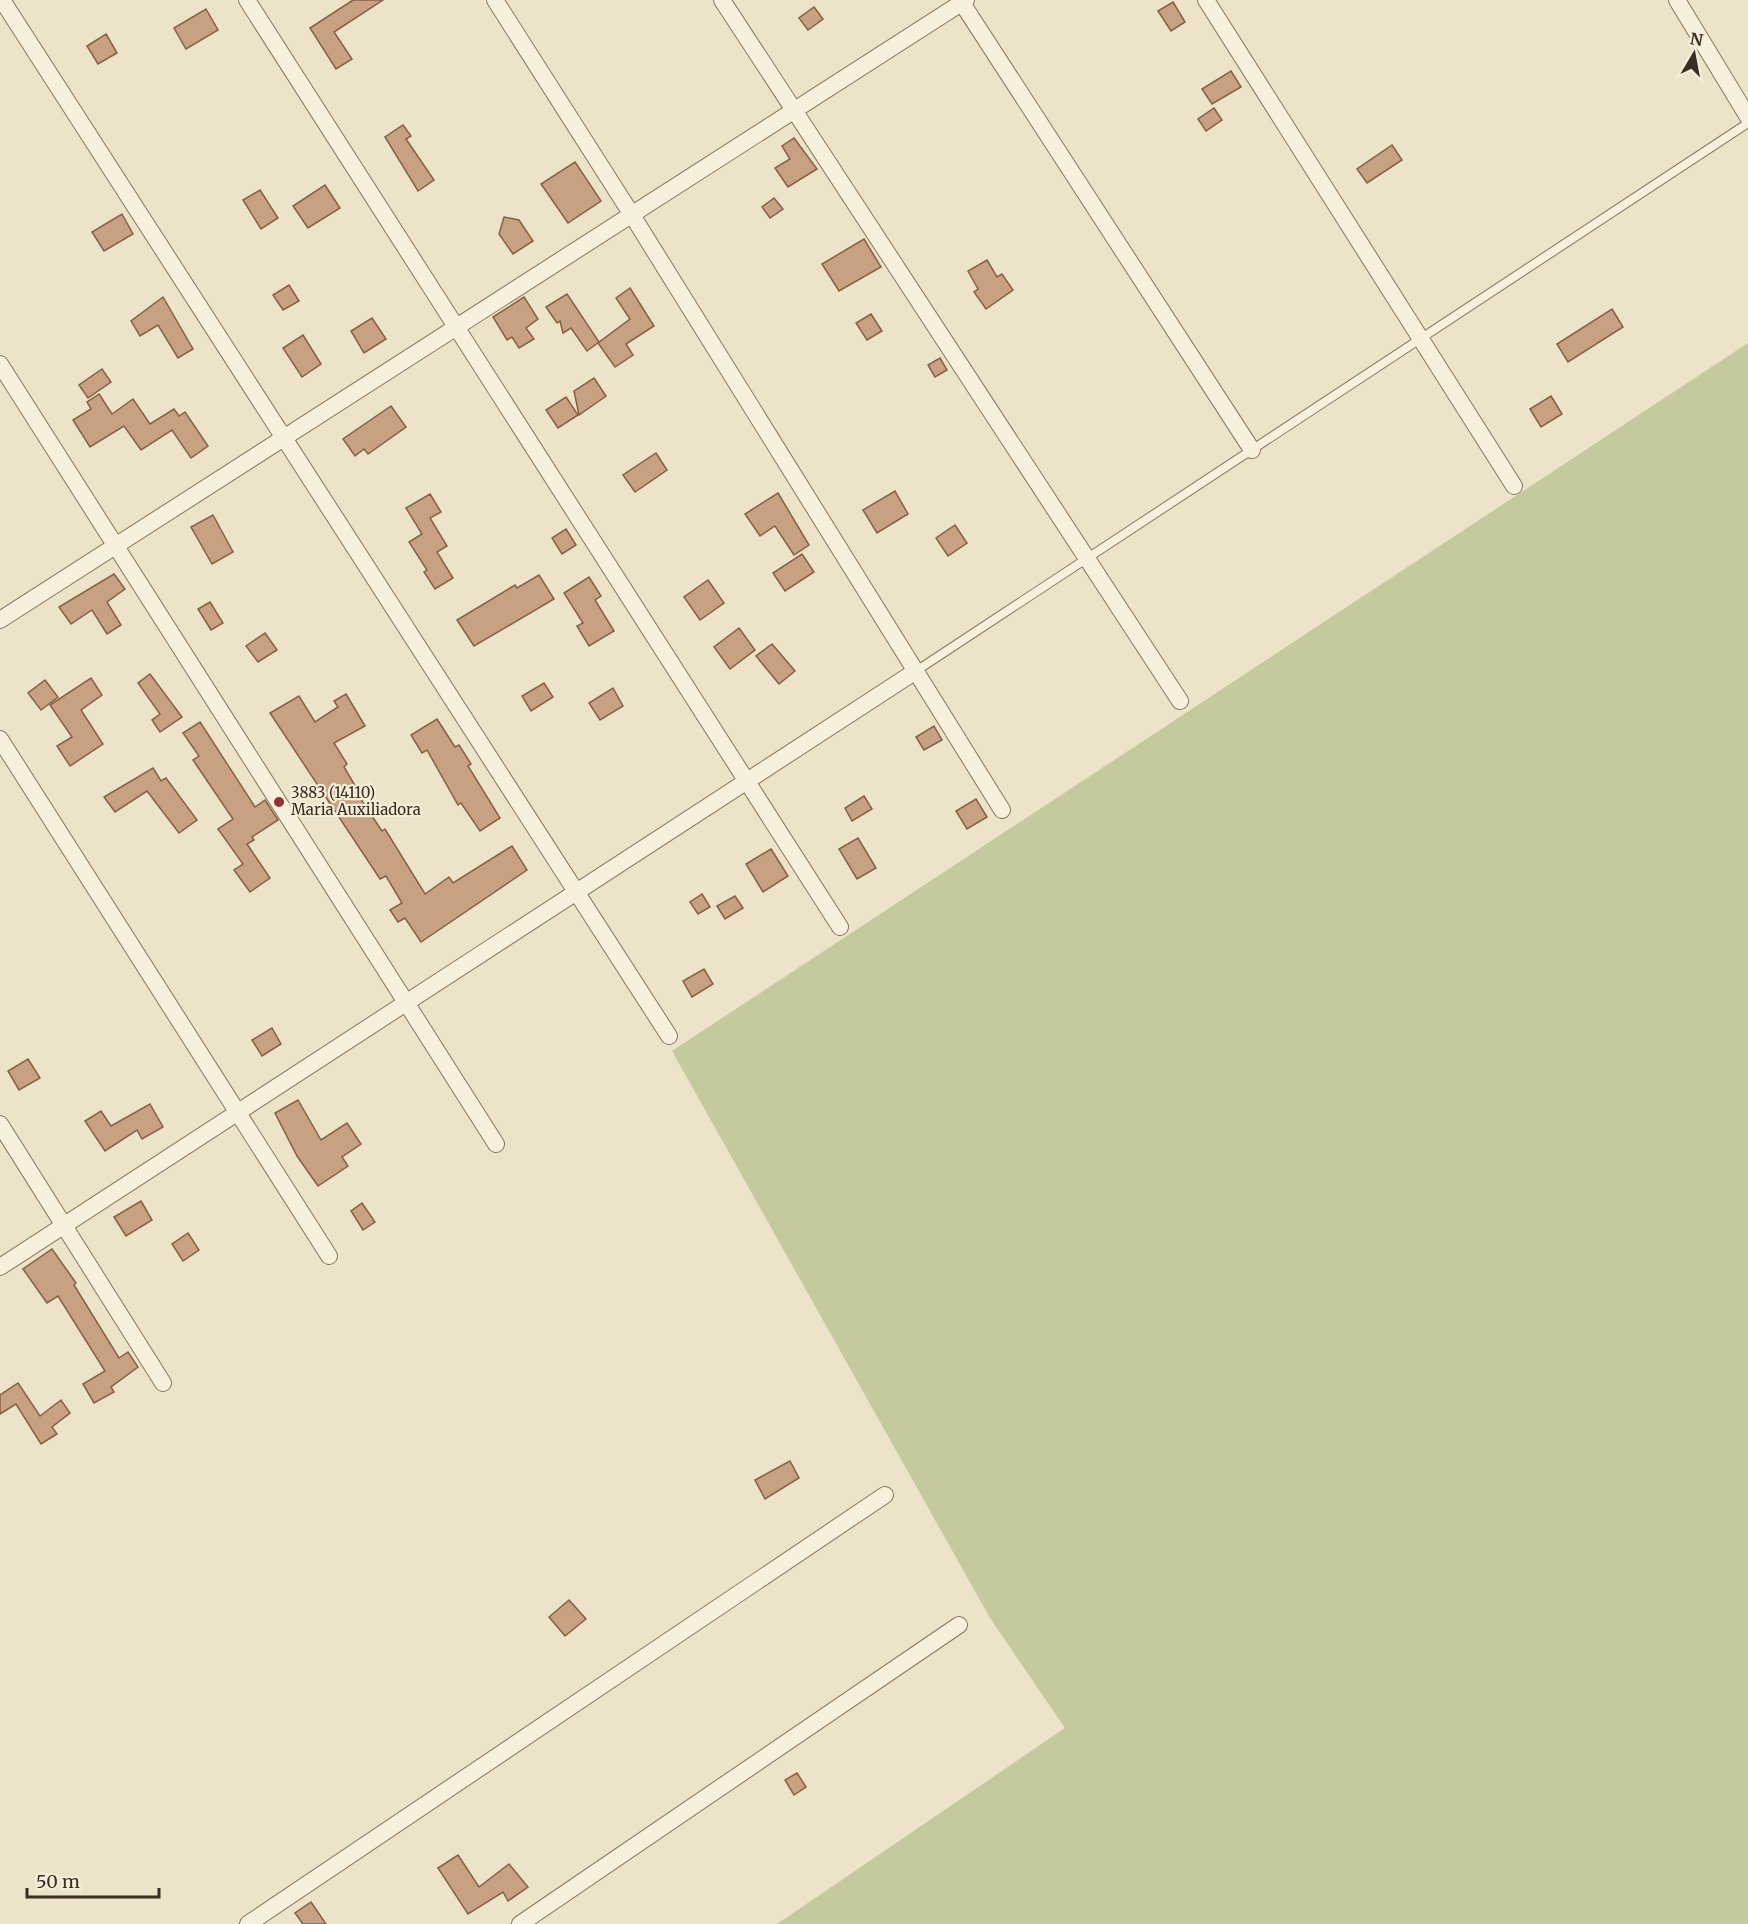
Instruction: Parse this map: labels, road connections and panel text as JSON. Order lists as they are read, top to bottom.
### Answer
{
  "places": ["3883 (14110) Maria Auxiliadora"],
  "scale_bar": "50 m",
  "north": "top"
}
